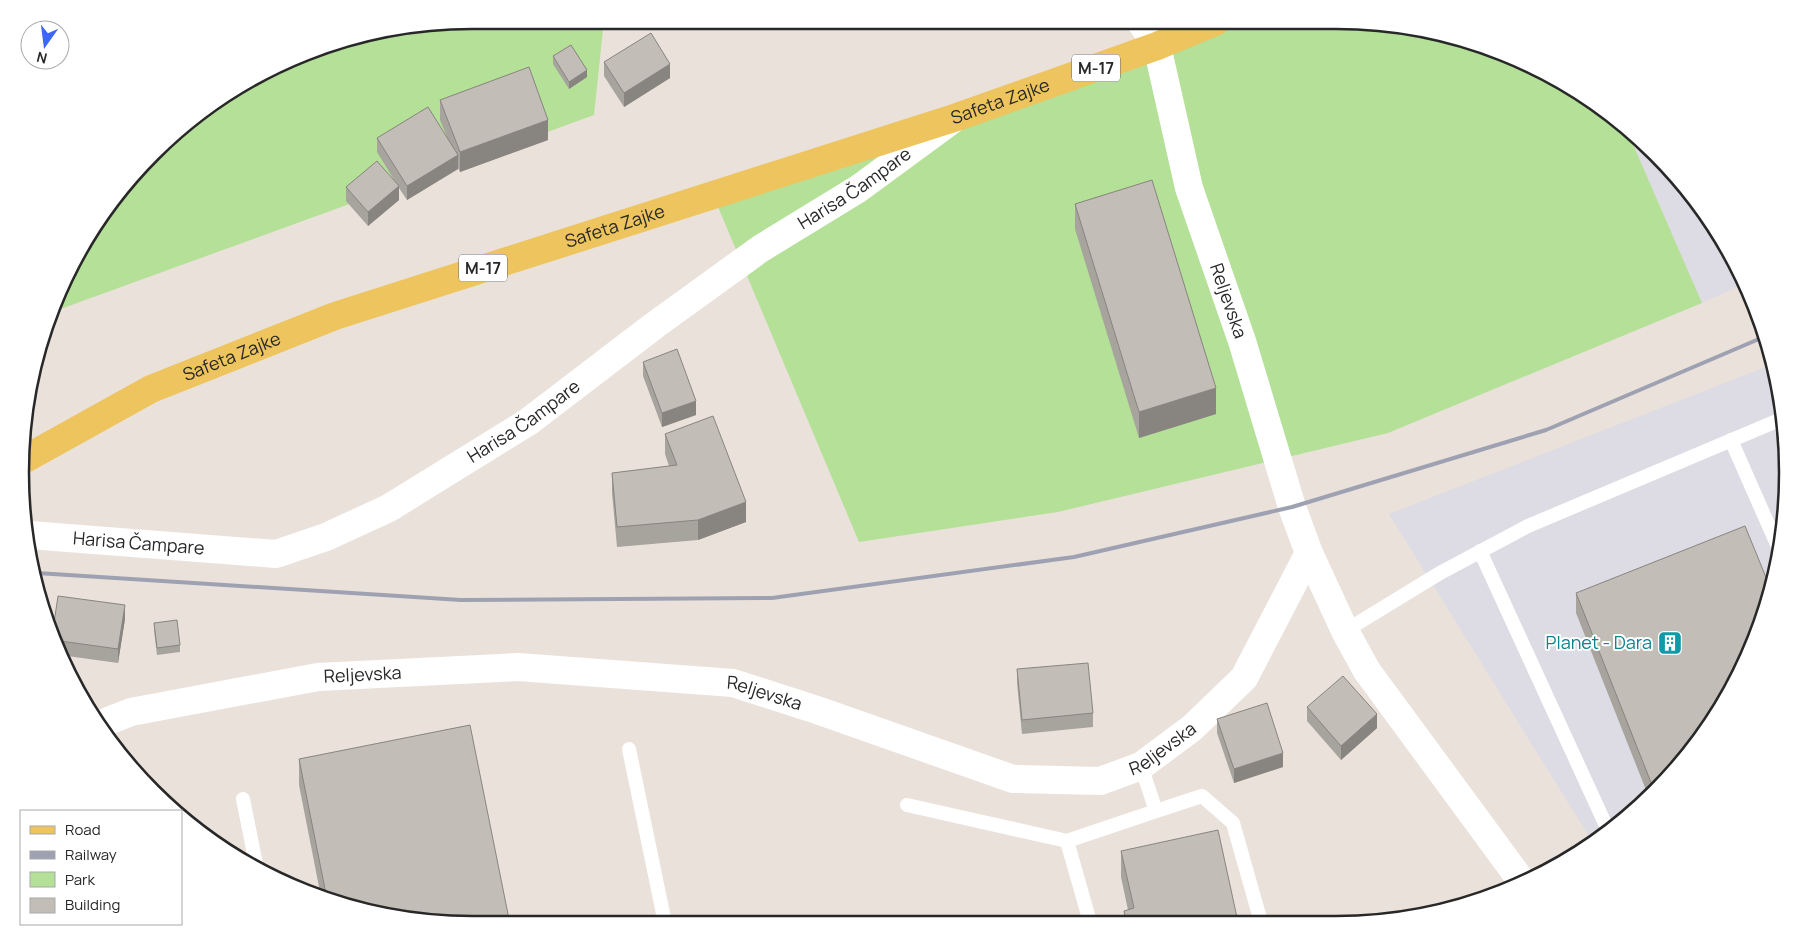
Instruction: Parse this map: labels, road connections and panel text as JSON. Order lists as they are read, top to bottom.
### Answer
{
  "streets": {
    "main road": ["M-17", "Safeta Zajke"],
    "street": ["Harisa Čampare", "Reljevska"]
  },
  "crossings": [
    ["Safeta Zajke", "Harisa Čampare"],
    ["Safeta Zajke", "Reljevska"]
  ],
  "places": {
    "building": ["Planet - Dara"]
  },
  "legend": [
    "Road",
    "Railway",
    "Park",
    "Building"
  ],
  "north": "bottom"
}
